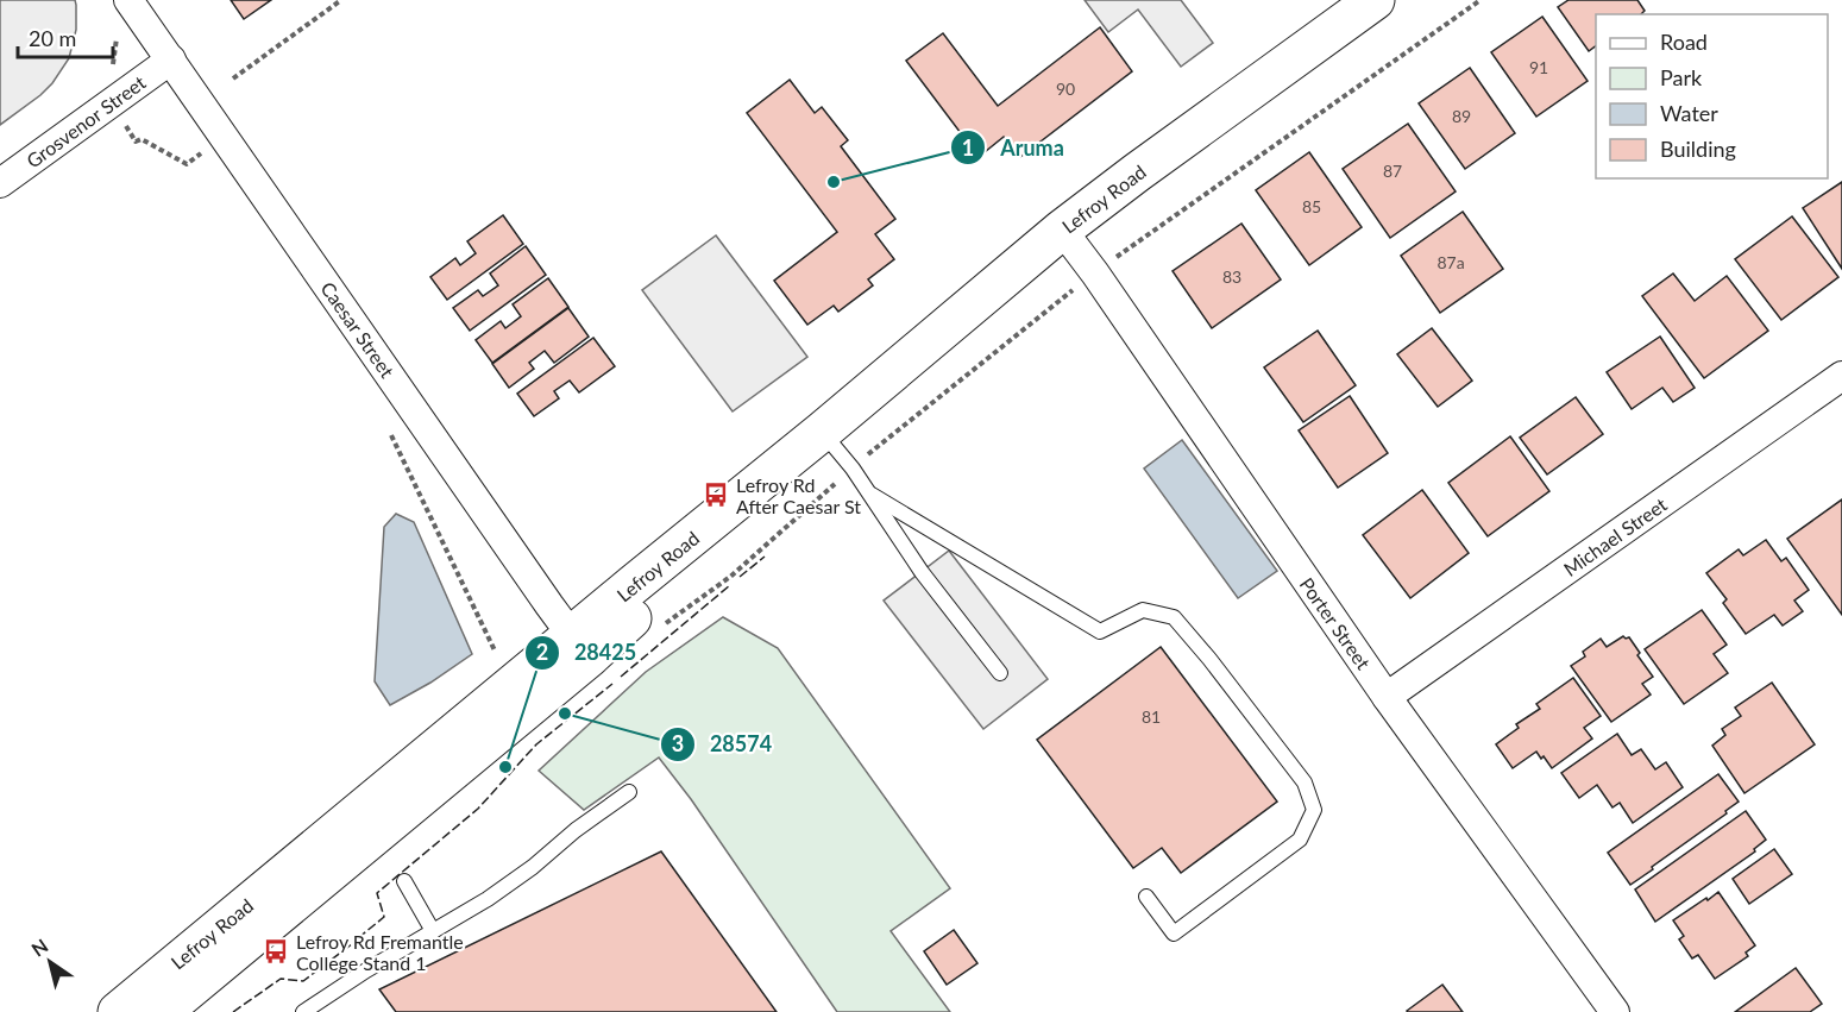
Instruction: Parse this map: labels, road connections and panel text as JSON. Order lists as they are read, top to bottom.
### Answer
{
  "streets": {
    "street": [
      "Grosvenor Street",
      "Lefroy Road",
      "Caesar Street",
      "Michael Street",
      "Porter Street"
    ]
  },
  "crossings": [
    ["Grosvenor Street", "Caesar Street"],
    ["Lefroy Road", "Caesar Street"],
    ["Lefroy Road", "Porter Street"],
    ["Michael Street", "Porter Street"]
  ],
  "places": {
    "other": ["Aruma", "28574", "28425"],
    "bus stop": ["Lefroy Rd After Caesar St", "Lefroy Rd Fremantle College Stand 1"]
  },
  "house_numbers": [
    "91",
    "90",
    "89",
    "87",
    "85",
    "87a",
    "83",
    "81"
  ],
  "legend": [
    "Road",
    "Park",
    "Water",
    "Building"
  ],
  "scale_bar": "20 m",
  "north": "top left"
}
